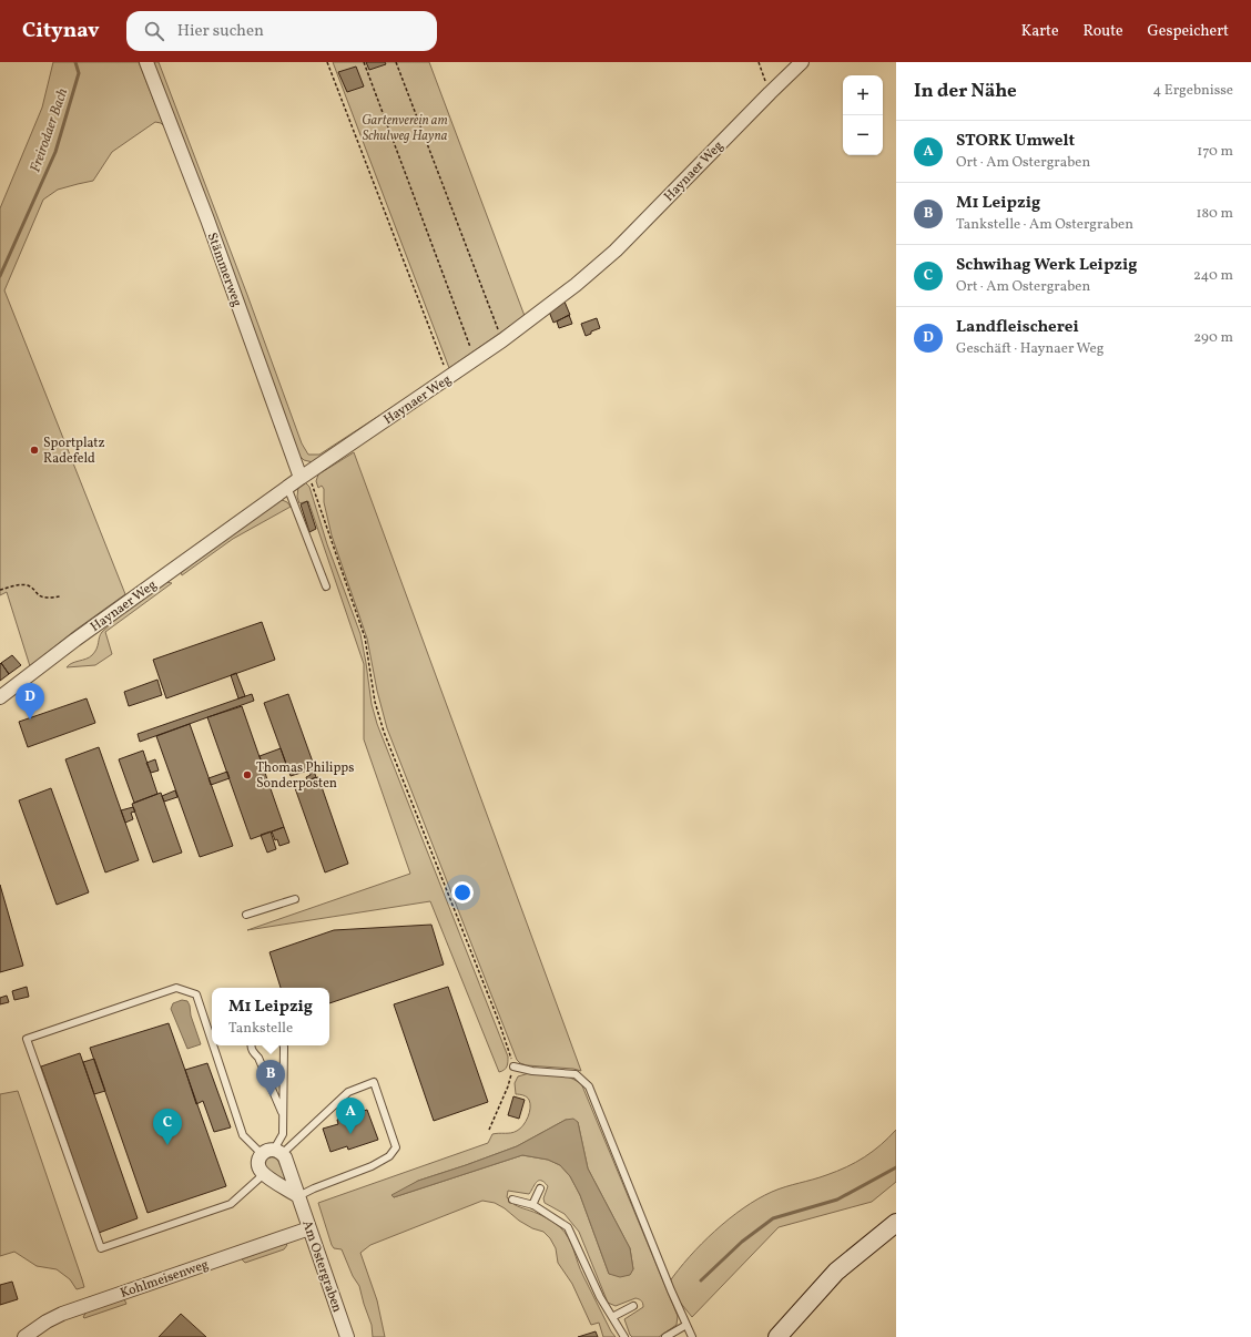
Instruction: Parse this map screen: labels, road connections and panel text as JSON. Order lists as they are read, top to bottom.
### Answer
{
  "streets": {
    "street": [
      "Haynaer Weg",
      "Stämmerweg",
      "Am Ostergraben",
      "Kohlmeisenweg"
    ]
  },
  "crossings": [
    ["Haynaer Weg", "Stämmerweg"],
    ["Am Ostergraben", "Kohlmeisenweg"]
  ],
  "water": ["Freirodaer Bach"],
  "parks": ["Gartenverein am Schulweg Hayna"],
  "places": ["Sportplatz Radefeld", "Thomas Philipps Sonderposten"],
  "page": {
    "header": "Citynav",
    "search": "Hier suchen",
    "nav": ["Karte", "Route", "Gespeichert"],
    "heading": ["In der Nähe", "4 Ergebnisse"],
    "map_buttons": ["+", "−"],
    "list": [
      {
        "mark": "A",
        "name": "STORK Umwelt",
        "note": "Ort · Am Ostergraben",
        "value": "170 m"
      },
      {
        "mark": "B",
        "name": "M1 Leipzig",
        "note": "Tankstelle · Am Ostergraben",
        "value": "180 m"
      },
      {
        "mark": "C",
        "name": "Schwihag Werk Leipzig",
        "note": "Ort · Am Ostergraben",
        "value": "240 m"
      },
      {
        "mark": "D",
        "name": "Landfleischerei",
        "note": "Geschäft · Haynaer Weg",
        "value": "290 m"
      }
    ],
    "pins": [
      "D",
      "B",
      "A",
      "C"
    ],
    "popup": ["M1 Leipzig", "Tankstelle"]
  }
}
